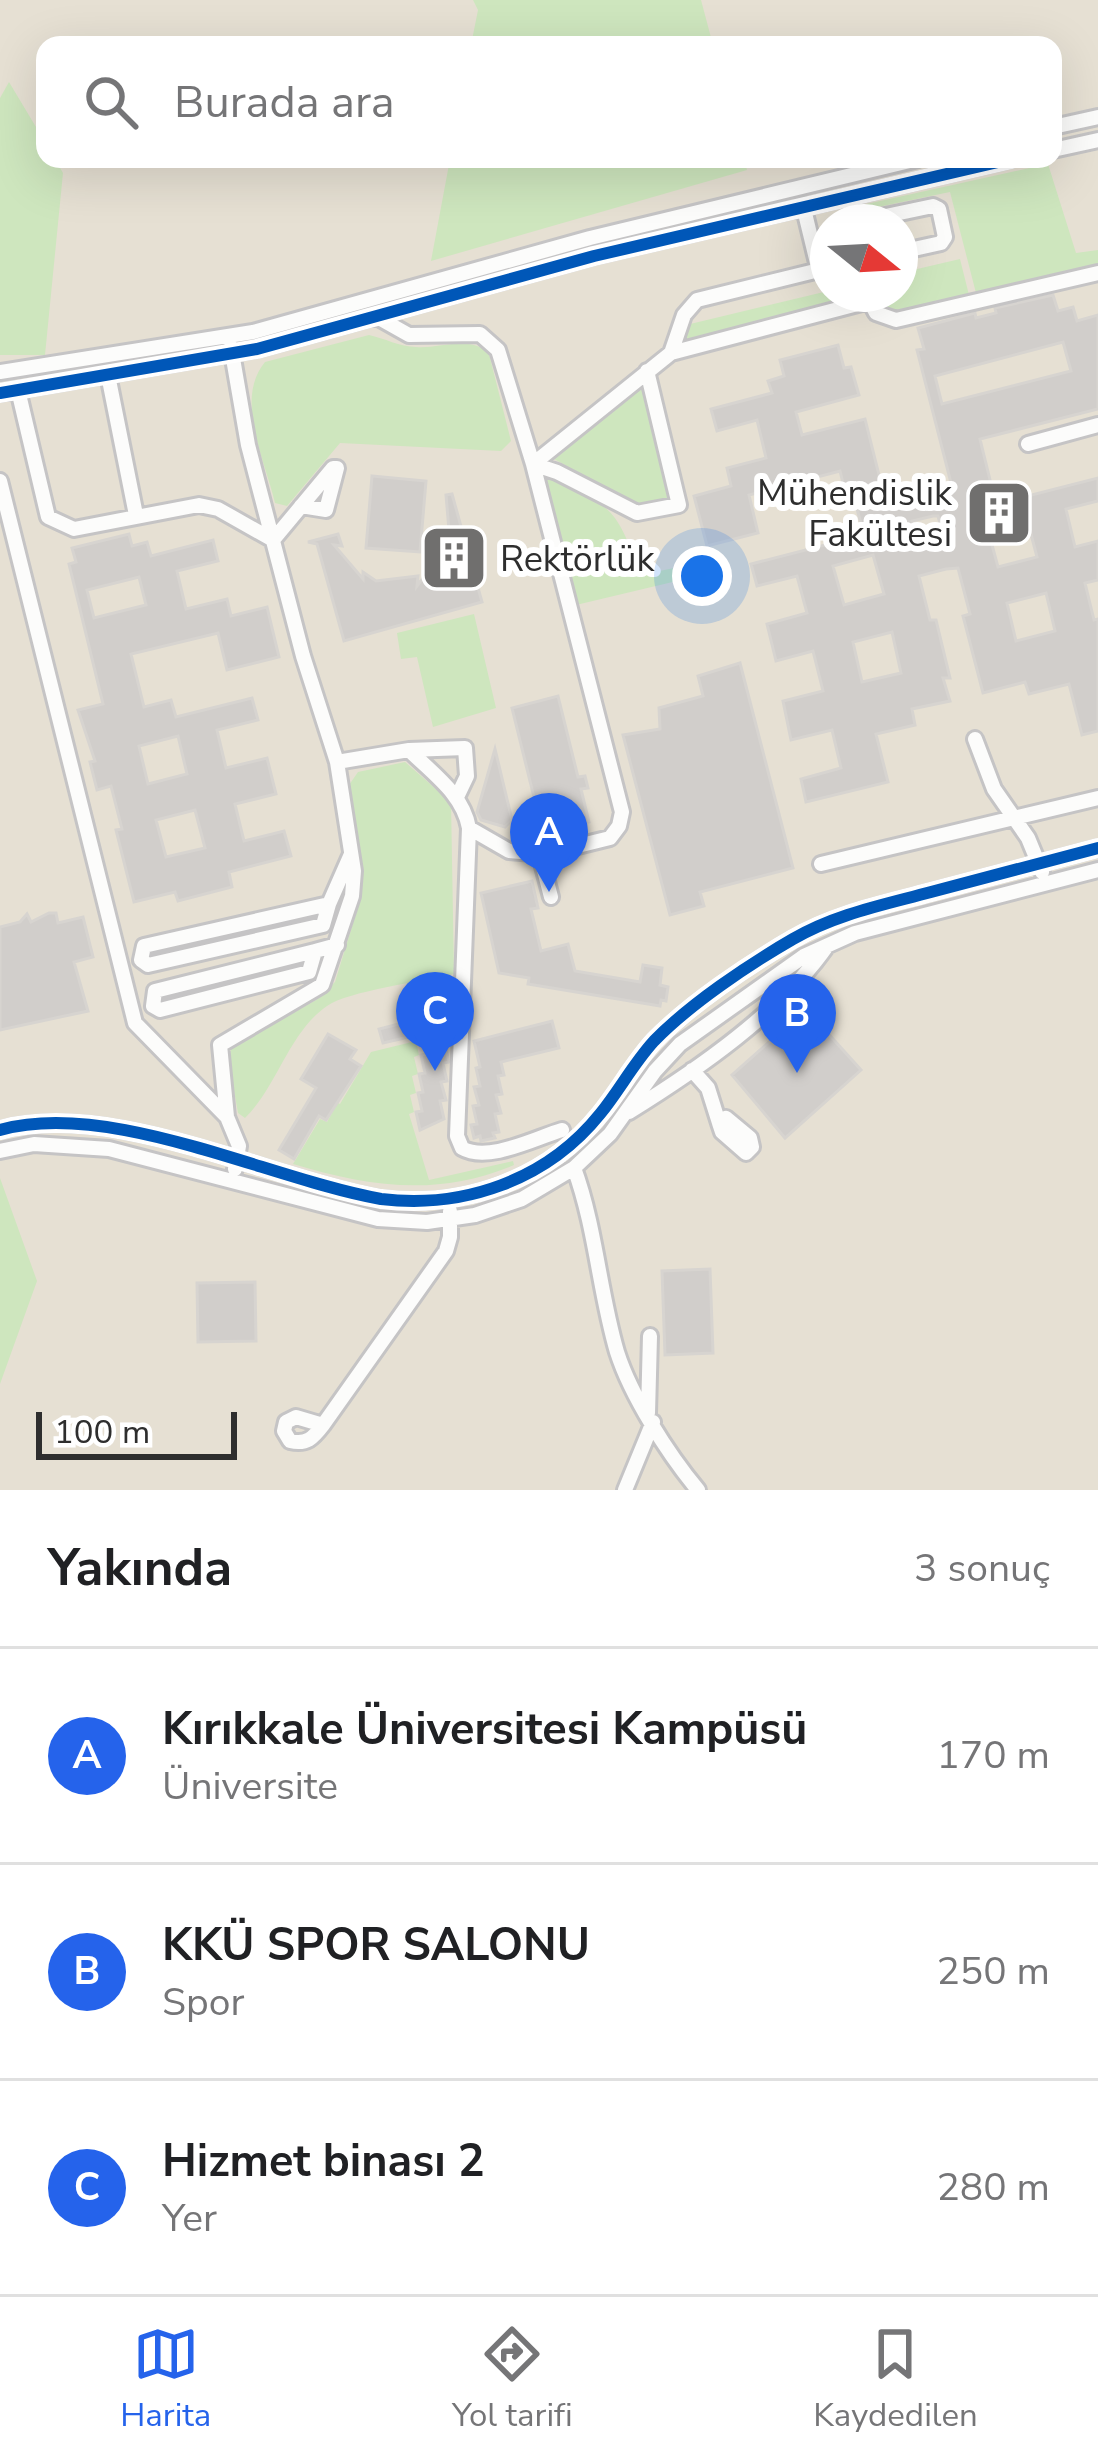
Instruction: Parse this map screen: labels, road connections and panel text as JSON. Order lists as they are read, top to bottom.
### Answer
{
  "places": {
    "building": ["Mühendislik Fakültesi", "Rektörlük"]
  },
  "scale_bar": "100 m",
  "north": "right",
  "page": {
    "search": "Burada ara",
    "pins": ["A", "C", "B"],
    "scale": "100 m",
    "heading": ["Yakında", "3 sonuç"],
    "list": [
      {
        "mark": "A",
        "name": "Kırıkkale Üniversitesi Kampüsü",
        "note": "Üniversite",
        "value": "170 m"
      },
      {
        "mark": "B",
        "name": "KKÜ SPOR SALONU",
        "note": "Spor",
        "value": "250 m"
      },
      {
        "mark": "C",
        "name": "Hizmet binası 2",
        "note": "Yer",
        "value": "280 m"
      }
    ],
    "nav": ["Harita", "Yol tarifi", "Kaydedilen"]
  }
}
